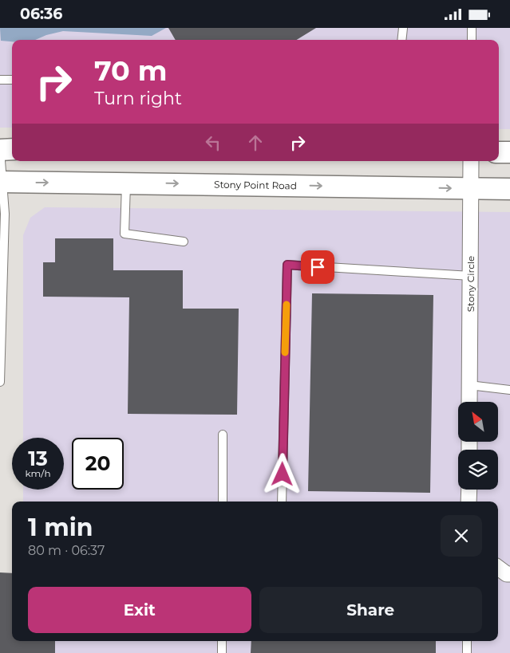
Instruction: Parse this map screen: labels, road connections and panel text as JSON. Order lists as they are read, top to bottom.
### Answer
{
  "streets": {
    "main road": ["Stony Point Road"],
    "street": ["Stony Circle"]
  },
  "crossings": [
    ["Stony Point Road", "Stony Circle"]
  ],
  "one_way": ["Stony Point Road"],
  "north": "top left",
  "page": {
    "status": "06:36",
    "turn": ["70 m", "Turn right"],
    "speed": "13 km/h",
    "limit": "20",
    "heading": ["1 min", "80 m · 06:37"],
    "buttons": ["Exit", "Share"]
  }
}
